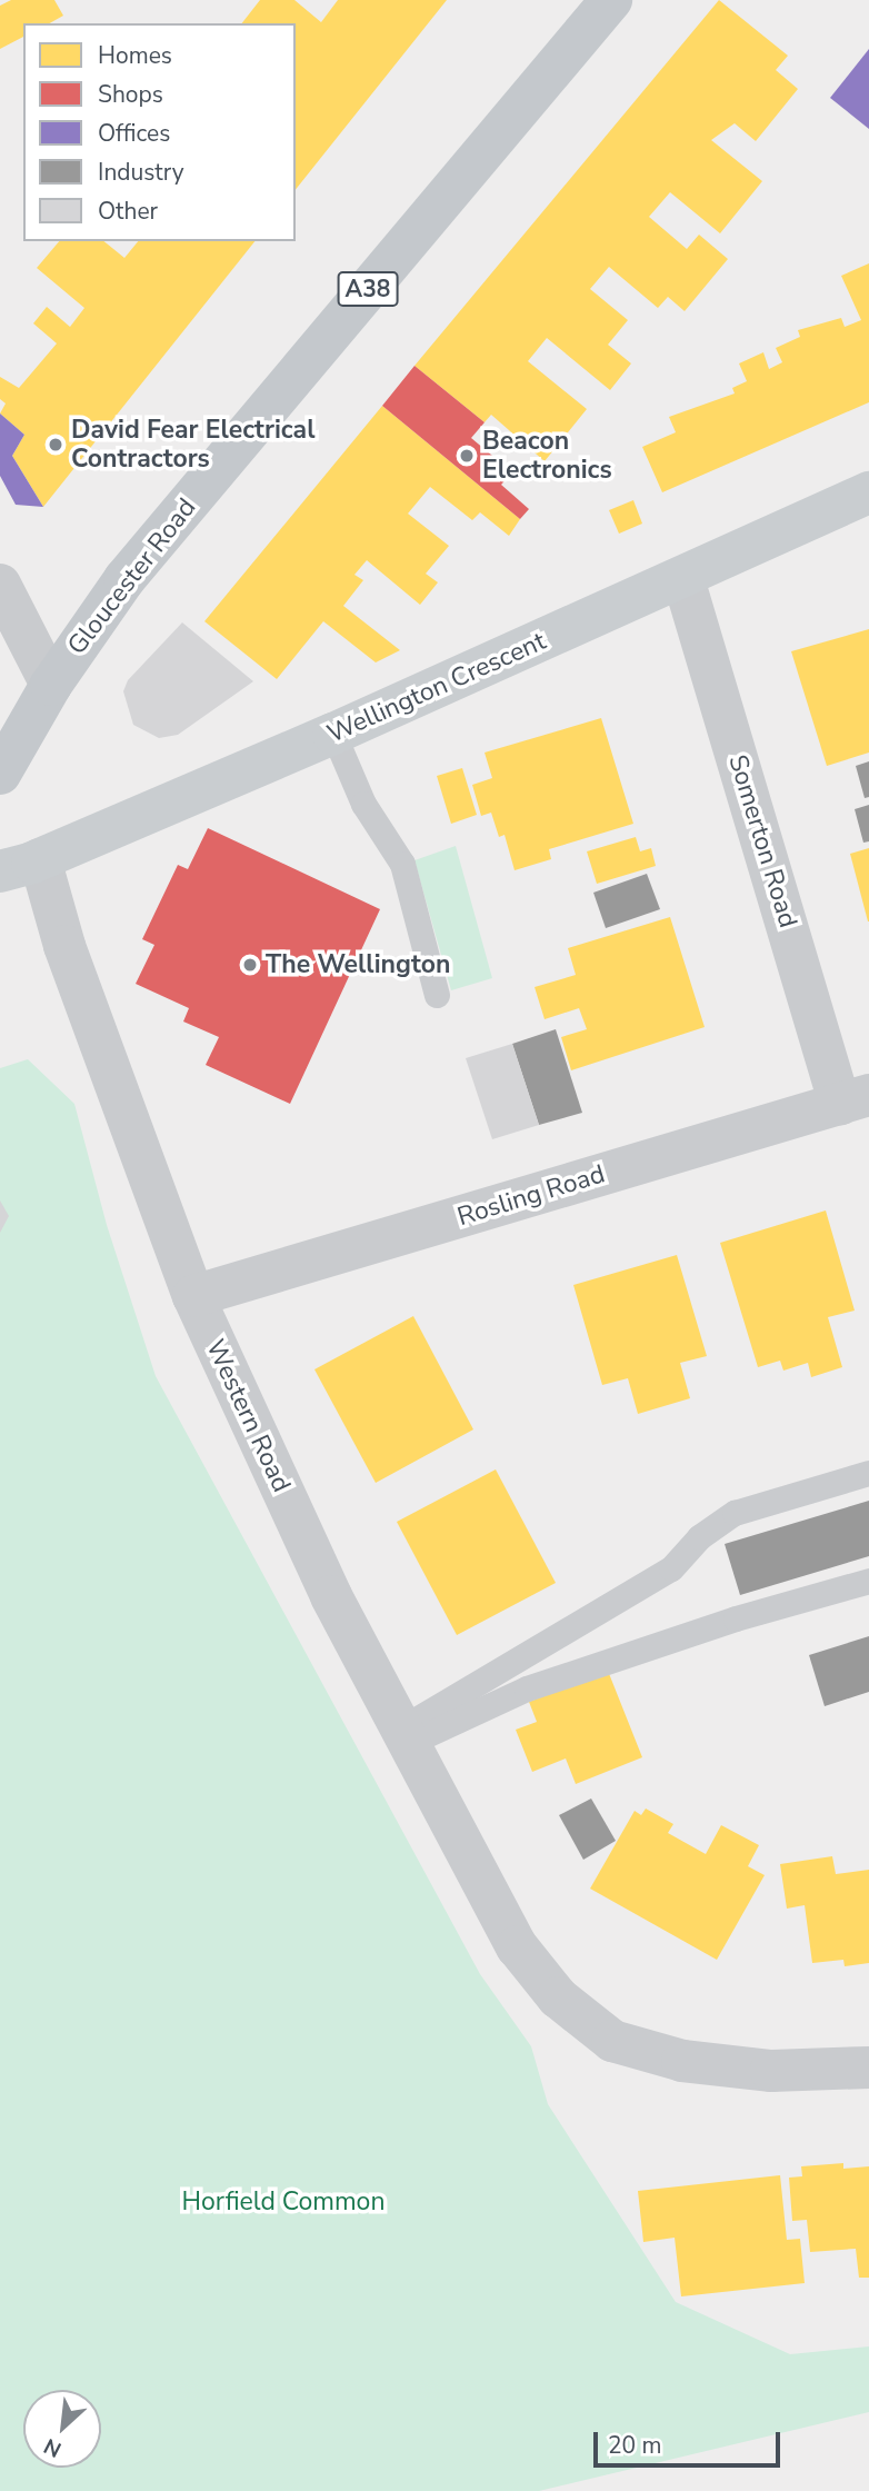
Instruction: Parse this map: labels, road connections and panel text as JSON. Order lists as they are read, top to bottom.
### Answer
{
  "streets": {
    "main road": ["A38", "Gloucester Road"],
    "street": [
      "Wellington Crescent",
      "Somerton Road",
      "Rosling Road",
      "Western Road"
    ]
  },
  "crossings": [
    ["Wellington Crescent", "Somerton Road"],
    ["Wellington Crescent", "Western Road"],
    ["Somerton Road", "Rosling Road"],
    ["Rosling Road", "Western Road"]
  ],
  "parks": ["Horfield Common"],
  "places": ["David Fear Electrical Contractors", "Beacon Electronics", "The Wellington"],
  "legend": [
    "Homes",
    "Shops",
    "Offices",
    "Industry",
    "Other"
  ],
  "scale_bar": "20 m",
  "north": "bottom left"
}
